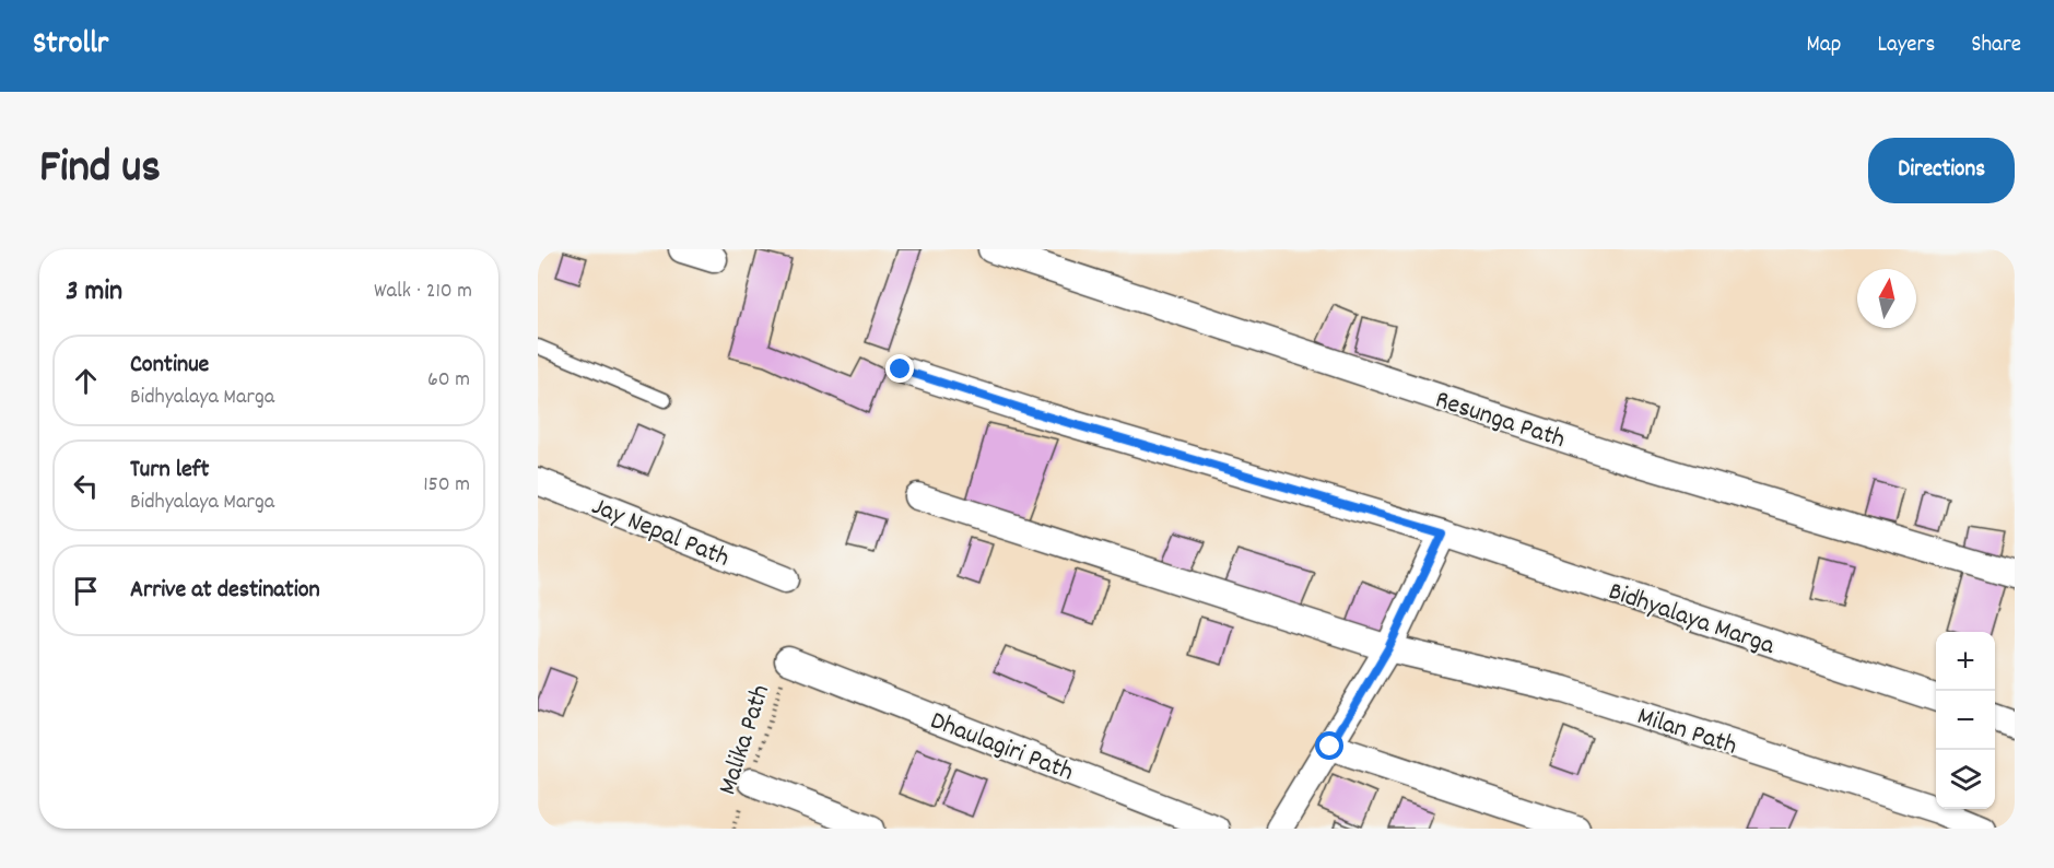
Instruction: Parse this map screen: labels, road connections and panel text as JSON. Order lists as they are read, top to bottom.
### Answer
{
  "streets": {
    "street": [
      "Resunga Path",
      "Jay Nepal Path",
      "Bidhyalaya Marga",
      "Milan Path",
      "Dhaulagiri Path"
    ],
    "path": ["Malika Path"]
  },
  "crossings": [
    ["Malika Path", "Dhaulagiri Path"]
  ],
  "north": "top",
  "page": {
    "header": "Strollr",
    "nav": ["Map", "Layers", "Share"],
    "title": "Find us",
    "buttons": "Directions",
    "heading": ["3 min", "Walk · 210 m"],
    "list": [
      ["Continue", "Bidhyalaya Marga", "60 m"],
      ["Turn left", "Bidhyalaya Marga", "150 m"],
      "Arrive at destination"
    ],
    "map_buttons": ["+", "−"]
  }
}
